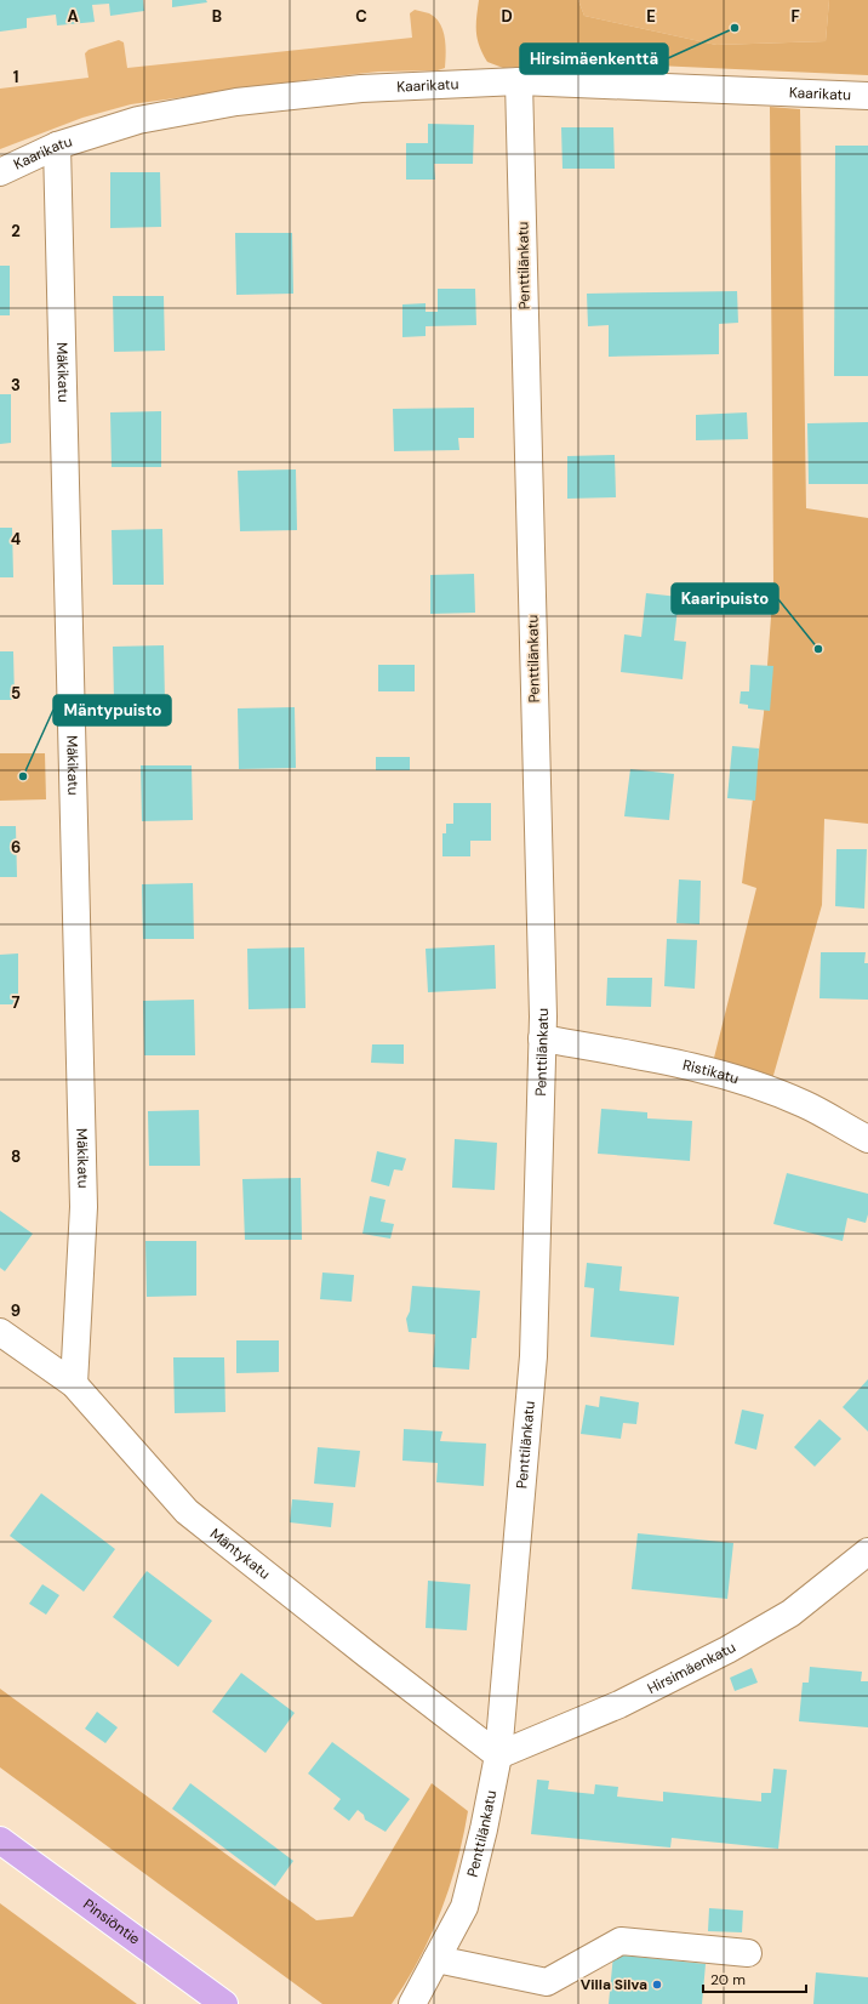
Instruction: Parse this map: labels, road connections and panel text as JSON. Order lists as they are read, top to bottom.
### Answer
{
  "streets": {
    "main road": ["Pinsiöntie"],
    "street": [
      "Kaarikatu",
      "Penttilänkatu",
      "Mäkikatu",
      "Ristikatu",
      "Mäntykatu",
      "Hirsimäenkatu"
    ]
  },
  "crossings": [
    ["Kaarikatu", "Penttilänkatu"],
    ["Kaarikatu", "Mäkikatu"],
    ["Penttilänkatu", "Ristikatu"],
    ["Penttilänkatu", "Mäntykatu"],
    ["Penttilänkatu", "Hirsimäenkatu"],
    ["Mäkikatu", "Mäntykatu"],
    ["Mäntykatu", "Hirsimäenkatu"]
  ],
  "places": [
    "Hirsimäenkenttä",
    "Kaaripuisto",
    "Mäntypuisto",
    "Villa Silva"
  ],
  "scale_bar": "20 m",
  "grid": {
    "columns": [
      "A",
      "B",
      "C",
      "D",
      "E",
      "F"
    ],
    "rows": [
      "1",
      "2",
      "3",
      "4",
      "5",
      "6",
      "7",
      "8",
      "9"
    ]
  }
}
